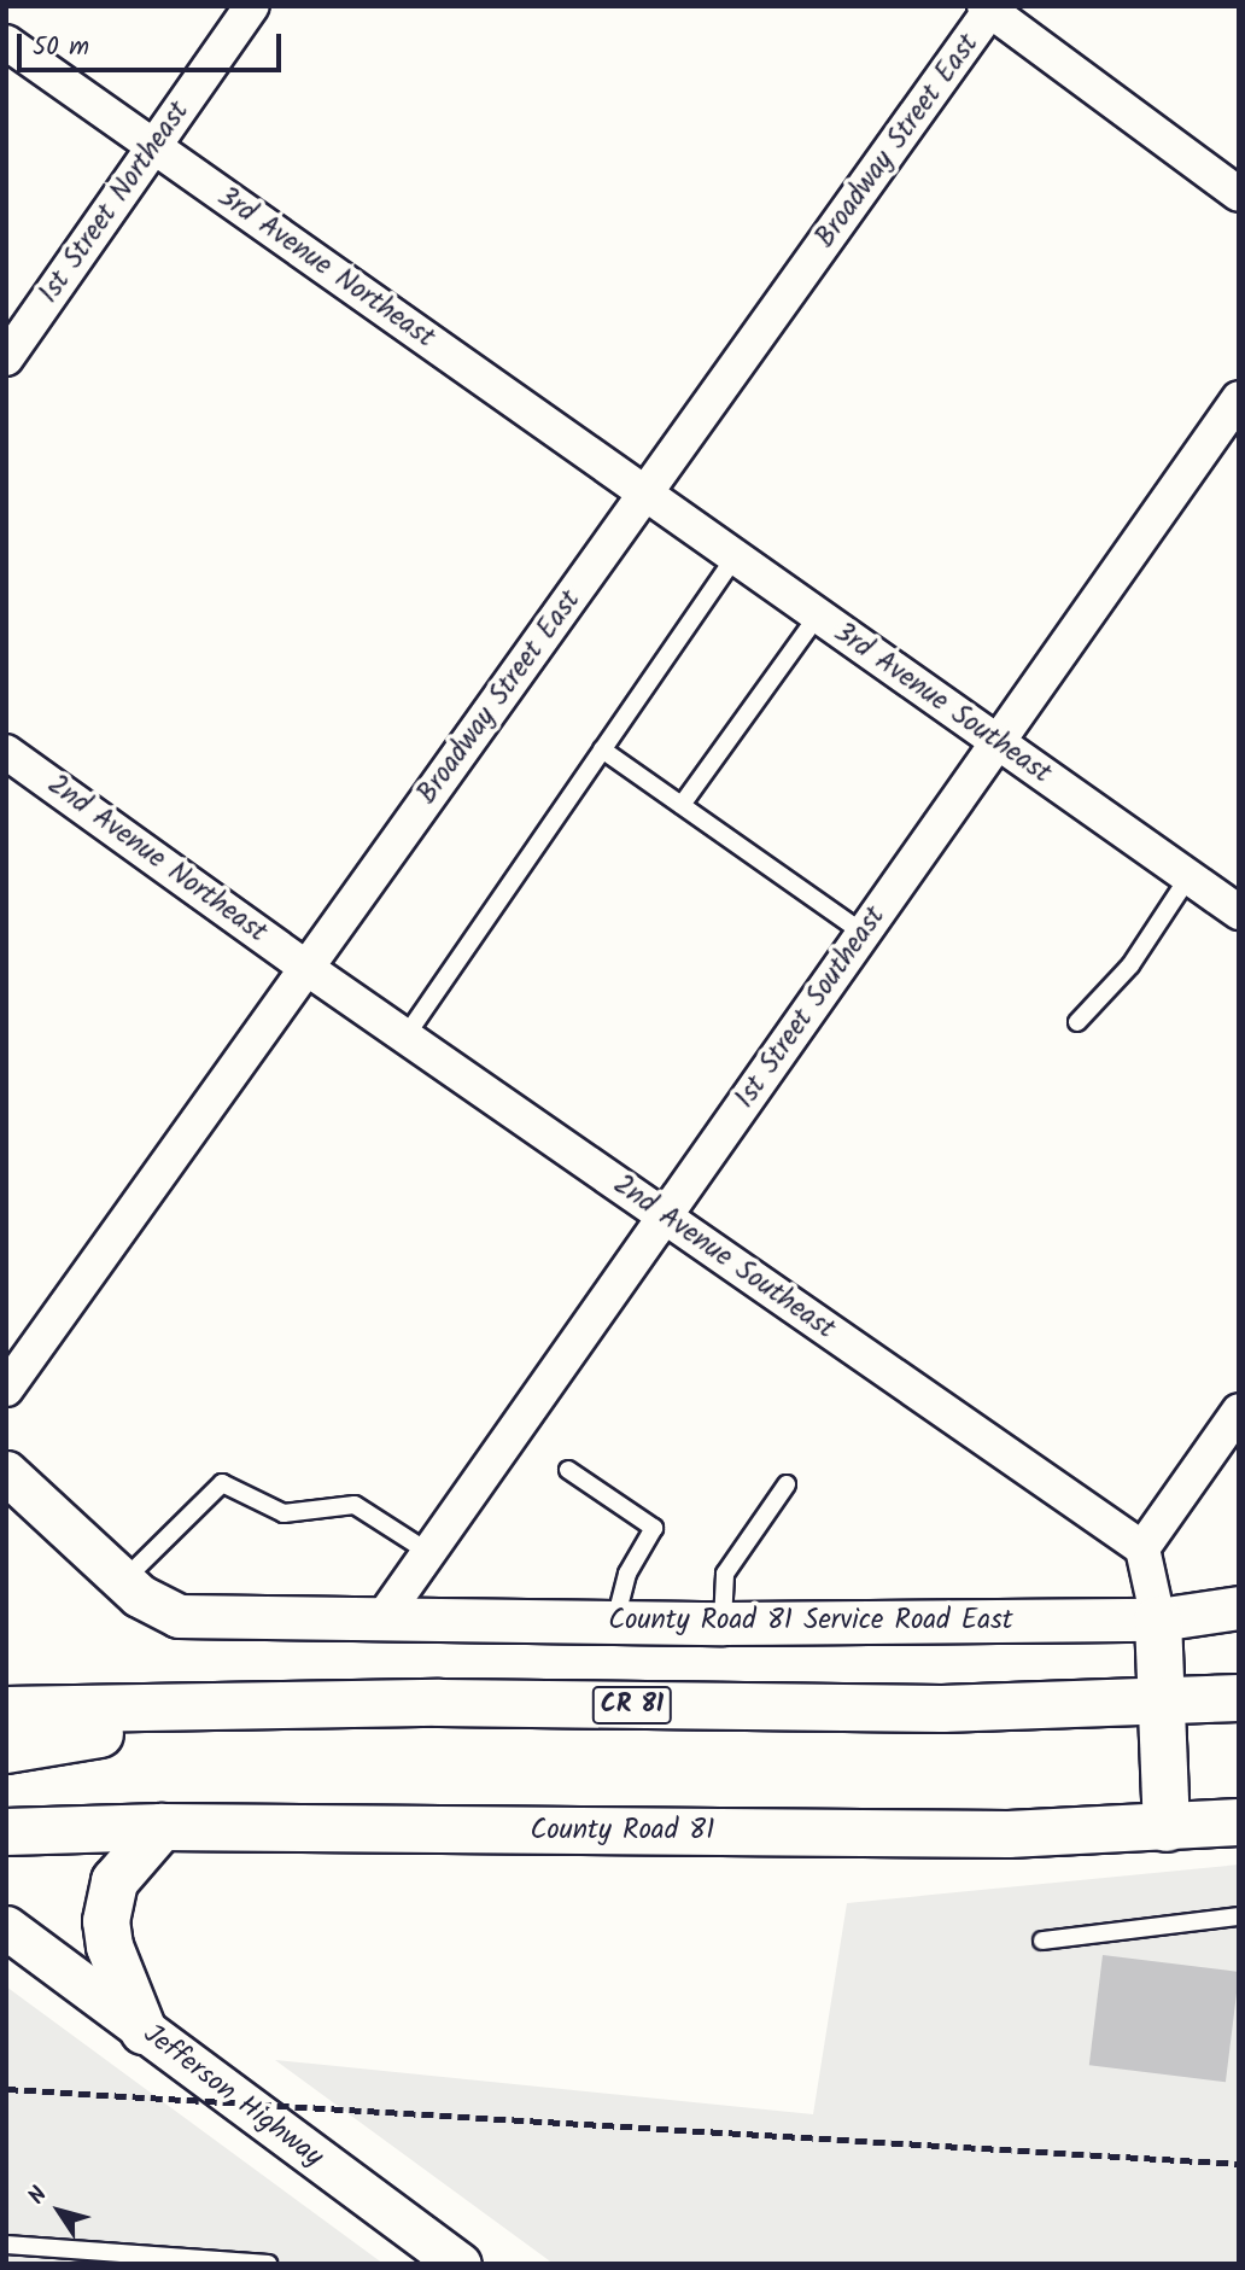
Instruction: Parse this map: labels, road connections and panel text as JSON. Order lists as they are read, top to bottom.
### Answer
{
  "streets": {
    "highway": ["CR 81", "County Road 81"],
    "street": [
      "Broadway Street East",
      "1st Street Northeast",
      "3rd Avenue Northeast",
      "3rd Avenue Southeast",
      "2nd Avenue Northeast",
      "1st Street Southeast",
      "2nd Avenue Southeast",
      "County Road 81 Service Road East",
      "Jefferson Highway"
    ]
  },
  "crossings": [
    ["Broadway Street East", "3rd Avenue Northeast"],
    ["Broadway Street East", "3rd Avenue Southeast"],
    ["Broadway Street East", "2nd Avenue Northeast"],
    ["Broadway Street East", "2nd Avenue Southeast"],
    ["1st Street Northeast", "3rd Avenue Northeast"],
    ["3rd Avenue Northeast", "3rd Avenue Southeast"],
    ["3rd Avenue Southeast", "1st Street Southeast"],
    ["2nd Avenue Northeast", "2nd Avenue Southeast"],
    ["1st Street Southeast", "2nd Avenue Southeast"],
    ["1st Street Southeast", "County Road 81 Service Road East"]
  ],
  "scale_bar": "50 m",
  "north": "top left"
}
